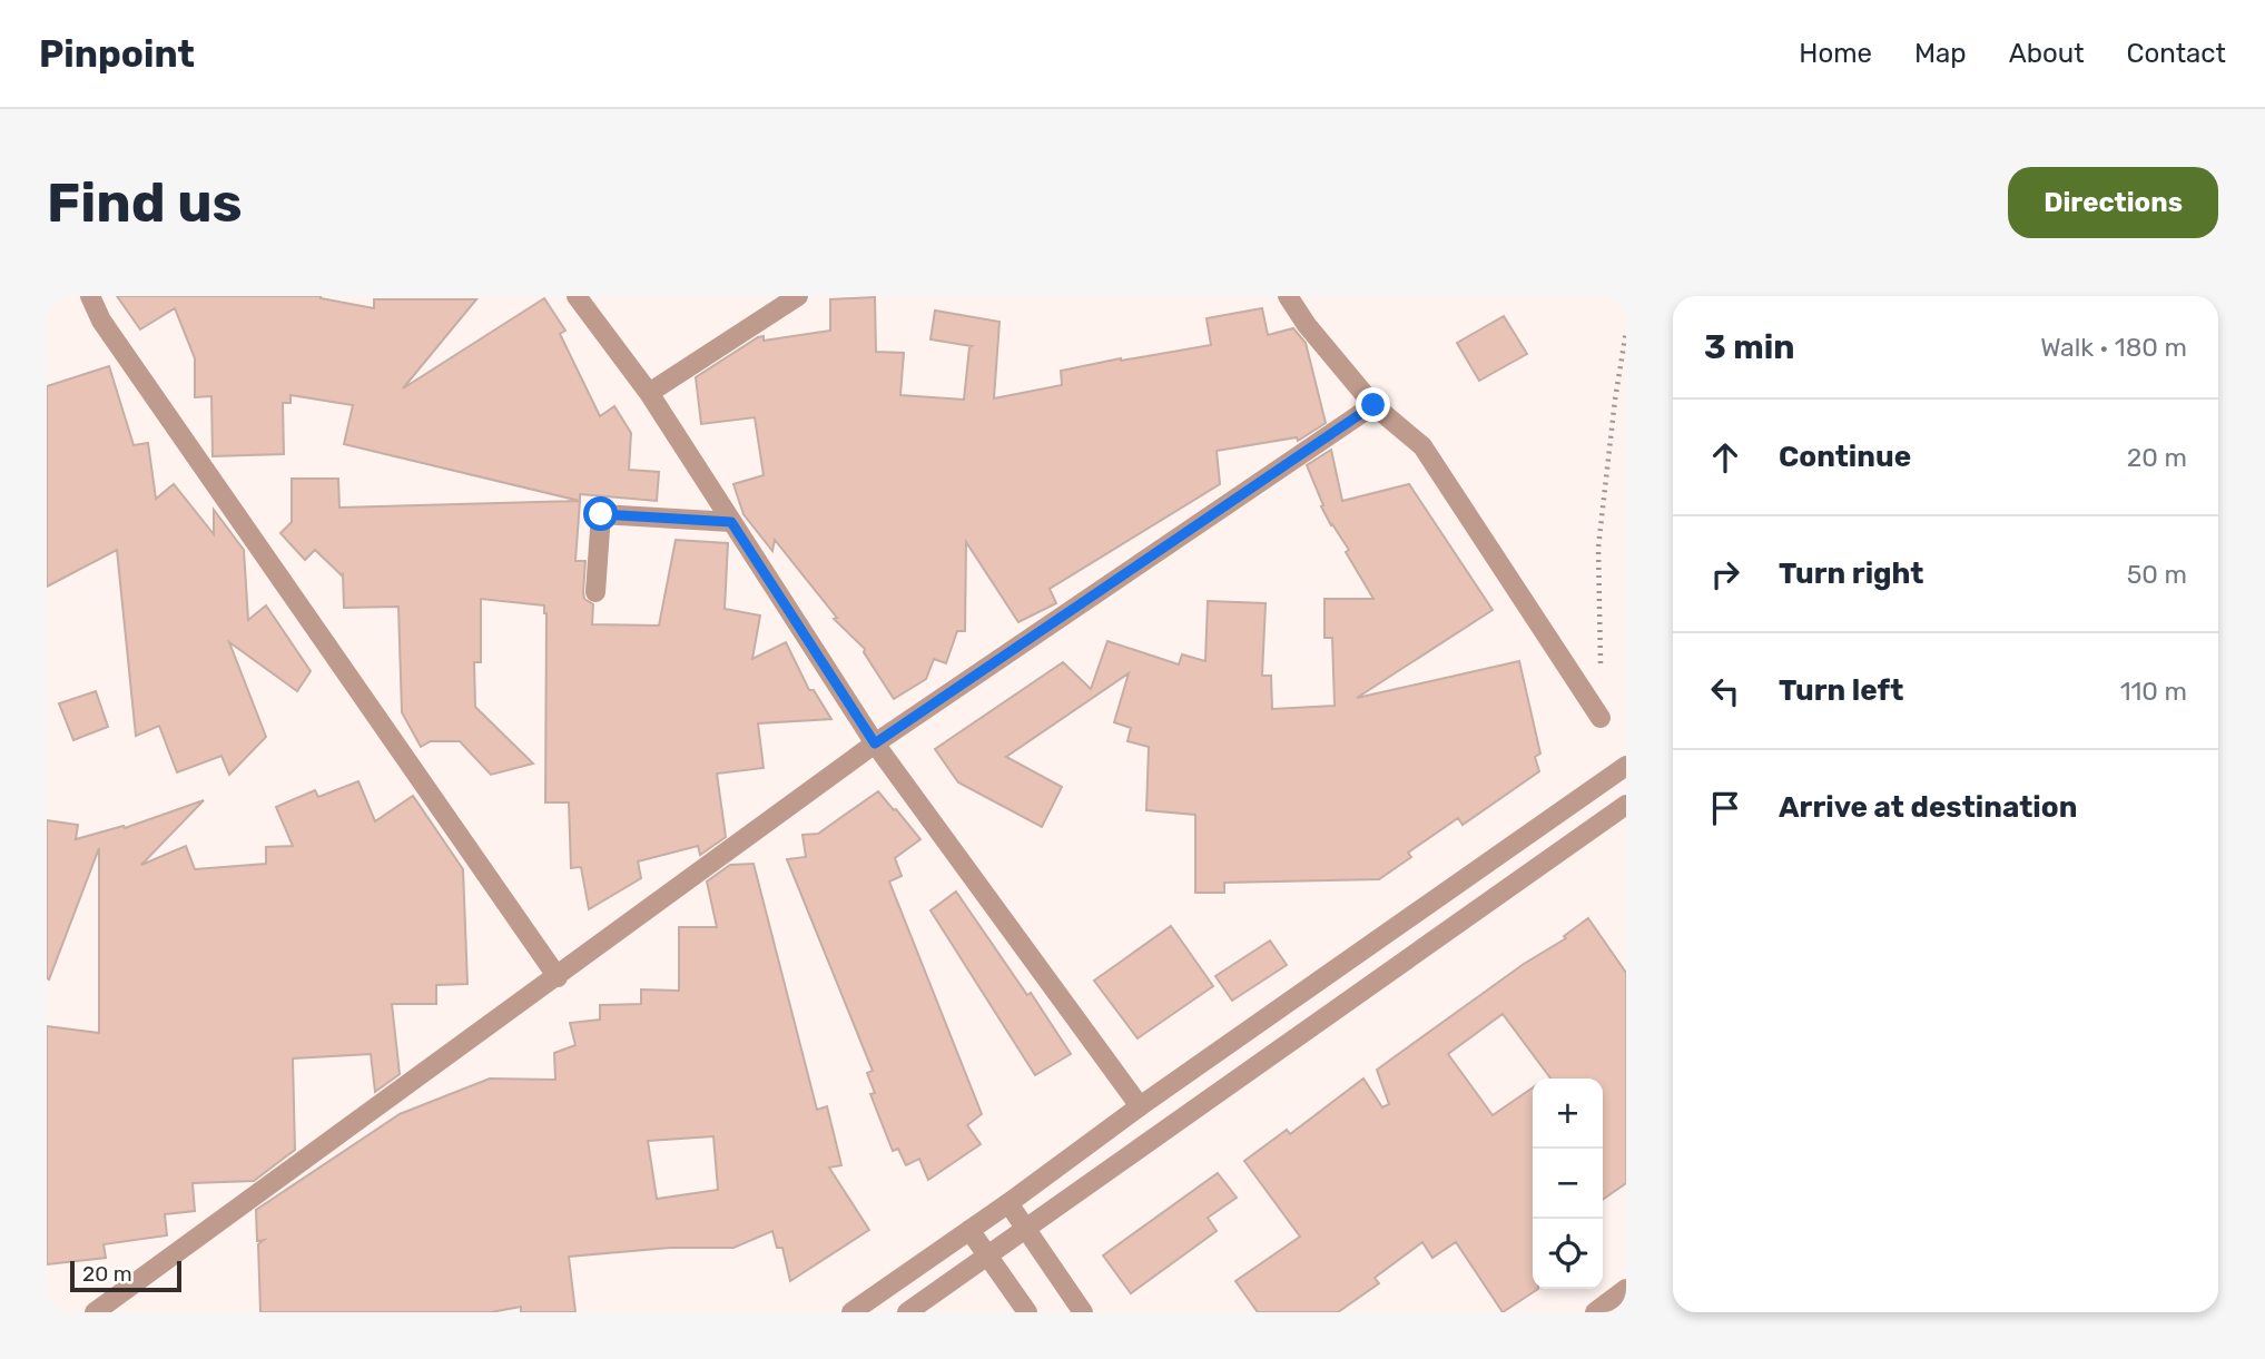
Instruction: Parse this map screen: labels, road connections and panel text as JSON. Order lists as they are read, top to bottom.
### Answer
{
  "scale_bar": "20 m",
  "page": {
    "header": "Pinpoint",
    "nav": [
      "Home",
      "Map",
      "About",
      "Contact"
    ],
    "buttons": "Directions",
    "title": "Find us",
    "heading": ["3 min", "Walk · 180 m"],
    "list": [
      ["Continue", "20 m"],
      ["Turn right", "50 m"],
      ["Turn left", "110 m"],
      "Arrive at destination"
    ],
    "map_buttons": ["+", "−"],
    "scale": "20 m"
  }
}
